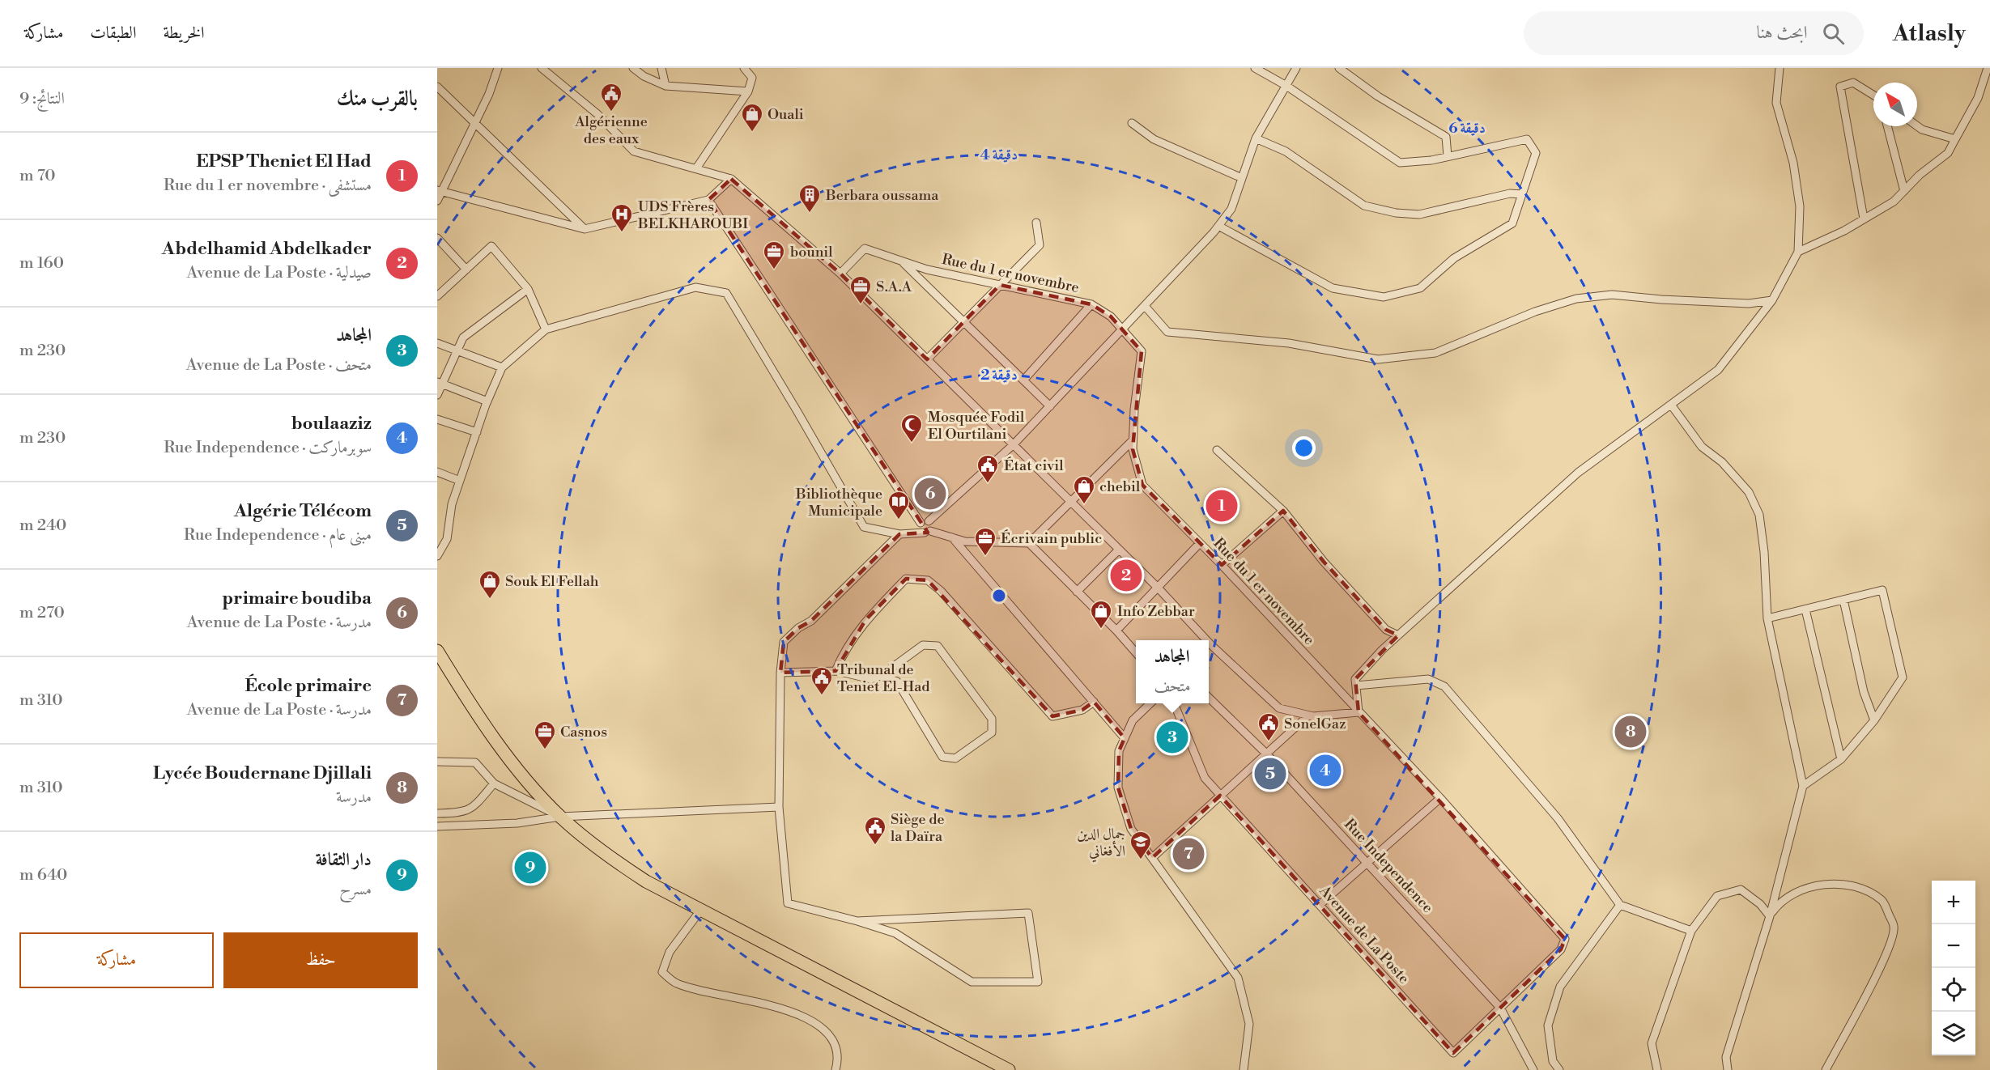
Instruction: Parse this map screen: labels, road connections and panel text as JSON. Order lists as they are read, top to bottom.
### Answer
{
  "streets": {
    "street": ["Rue du 1 er novembre", "Rue Independence", "Avenue de La Poste"]
  },
  "crossings": [
    ["Rue du 1 er novembre", "Avenue de La Poste"],
    ["Rue Independence", "Avenue de La Poste"]
  ],
  "places": {
    "public building": [
      "Algérienne des eaux",
      "État civil",
      "Tribunal de Teniet El-Had",
      "SonelGaz",
      "Siège de la Daïra"
    ],
    "shop": [
      "Ouali",
      "chebil",
      "Souk El Fellah",
      "Info Zebbar"
    ],
    "building": ["Berbara oussama"],
    "hospital": ["UDS Frères BELKHAROUBI"],
    "office": [
      "bounil",
      "S.A.A",
      "Écrivain public",
      "Casnos"
    ],
    "mosque": ["Mosquée Fodil El Ourtilani"],
    "library": ["Bibliothèque Municipale"],
    "school or university": ["جمال الدين الأفغاني"]
  },
  "north": "top left",
  "page": {
    "header": "Atlasly",
    "search": "ابحث هنا",
    "nav": ["الخريطة", "الطبقات", "مشاركة"],
    "heading": ["بالقرب منك", "النتائج: 9"],
    "list": [
      {
        "mark": "1",
        "name": "EPSP Theniet El Had",
        "note": "مستشفى · Rue du 1 er novembre",
        "value": "70 m"
      },
      {
        "mark": "2",
        "name": "Abdelhamid Abdelkader",
        "note": "صيدلية · Avenue de La Poste",
        "value": "160 m"
      },
      {
        "mark": "3",
        "name": "المجاهد",
        "note": "متحف · Avenue de La Poste",
        "value": "230 m"
      },
      {
        "mark": "4",
        "name": "boulaaziz",
        "note": "سوبرماركت · Rue Independence",
        "value": "230 m"
      },
      {
        "mark": "5",
        "name": "Algérie Télécom",
        "note": "مبنى عام · Rue Independence",
        "value": "240 m"
      },
      {
        "mark": "6",
        "name": "primaire boudiba",
        "note": "مدرسة · Avenue de La Poste",
        "value": "270 m"
      },
      {
        "mark": "7",
        "name": "École primaire",
        "note": "مدرسة · Avenue de La Poste",
        "value": "310 m"
      },
      {
        "mark": "8",
        "name": "Lycée Boudernane Djillali",
        "note": "مدرسة",
        "value": "310 m"
      },
      {
        "mark": "9",
        "name": "دار الثقافة",
        "note": "مسرح",
        "value": "640 m"
      }
    ],
    "pins": [
      "6",
      "1",
      "2",
      "8",
      "3",
      "4",
      "5",
      "7",
      "9"
    ],
    "popup": ["المجاهد", "متحف"],
    "map_buttons": ["+", "−"],
    "buttons": ["حفظ", "مشاركة"]
  },
  "rings": ["6 دقيقة", "4 دقيقة", "2 دقيقة"]
}
